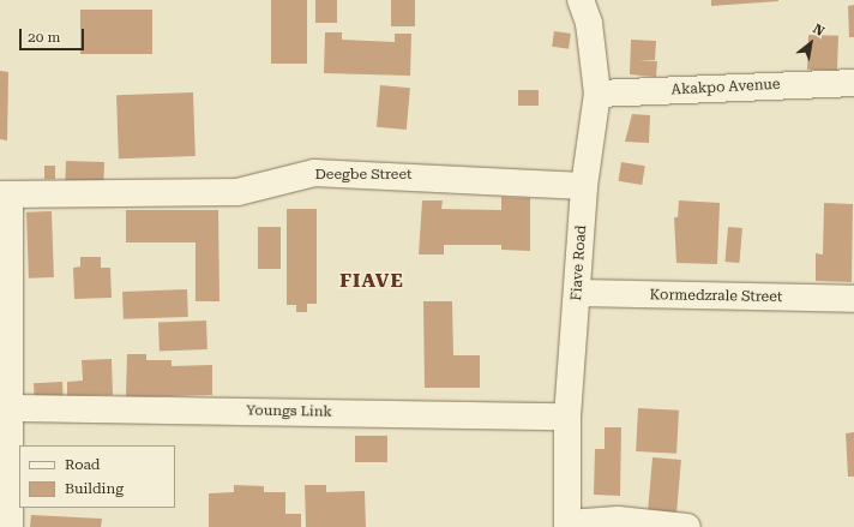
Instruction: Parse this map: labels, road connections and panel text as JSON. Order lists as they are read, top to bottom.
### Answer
{
  "streets": {
    "street": [
      "Akakpo Avenue",
      "Deegbe Street",
      "Fiave Road",
      "Kormedzrale Street",
      "Youngs Link"
    ]
  },
  "crossings": [
    ["Akakpo Avenue", "Fiave Road"],
    ["Deegbe Street", "Fiave Road"],
    ["Fiave Road", "Kormedzrale Street"],
    ["Fiave Road", "Youngs Link"]
  ],
  "districts": ["FIAVE"],
  "legend": ["Road", "Building"],
  "scale_bar": "20 m",
  "north": "top right"
}
